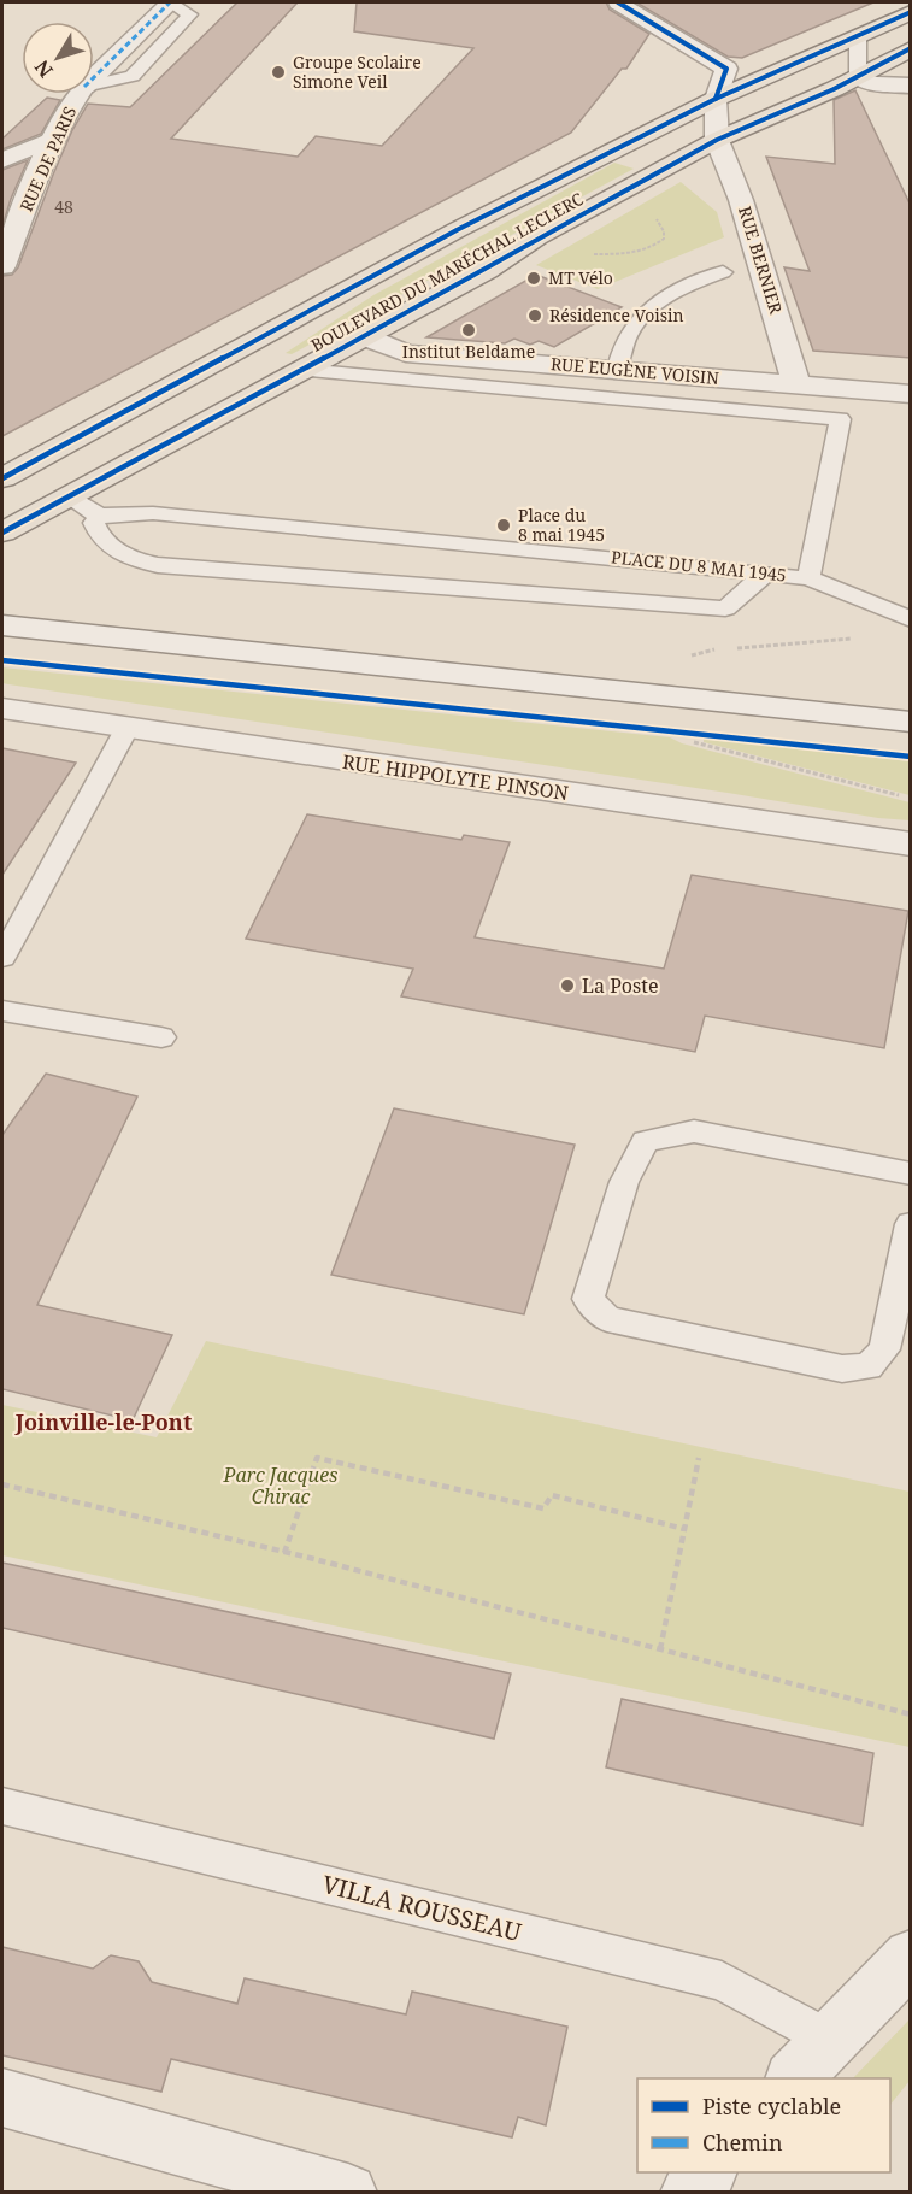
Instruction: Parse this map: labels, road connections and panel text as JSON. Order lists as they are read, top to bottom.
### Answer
{
  "streets": {
    "main road": ["BOULEVARD DU MARÉCHAL LECLERC"],
    "street": [
      "RUE DE PARIS",
      "RUE BERNIER",
      "RUE EUGÈNE VOISIN",
      "RUE HIPPOLYTE PINSON"
    ],
    "lane": ["PLACE DU 8 MAI 1945", "VILLA ROUSSEAU"]
  },
  "crossings": [
    ["RUE BERNIER", "BOULEVARD DU MARÉCHAL LECLERC"],
    ["RUE BERNIER", "RUE EUGÈNE VOISIN"],
    ["BOULEVARD DU MARÉCHAL LECLERC", "RUE EUGÈNE VOISIN"],
    ["BOULEVARD DU MARÉCHAL LECLERC", "PLACE DU 8 MAI 1945"]
  ],
  "districts": ["Joinville-le-Pont"],
  "parks": ["Parc Jacques Chirac"],
  "places": [
    "Groupe Scolaire Simone Veil",
    "MT Vélo",
    "Résidence Voisin",
    "Institut Beldame",
    "Place du 8 mai 1945",
    "La Poste"
  ],
  "house_numbers": ["48"],
  "legend": ["Piste cyclable", "Chemin"],
  "north": "bottom left"
}
